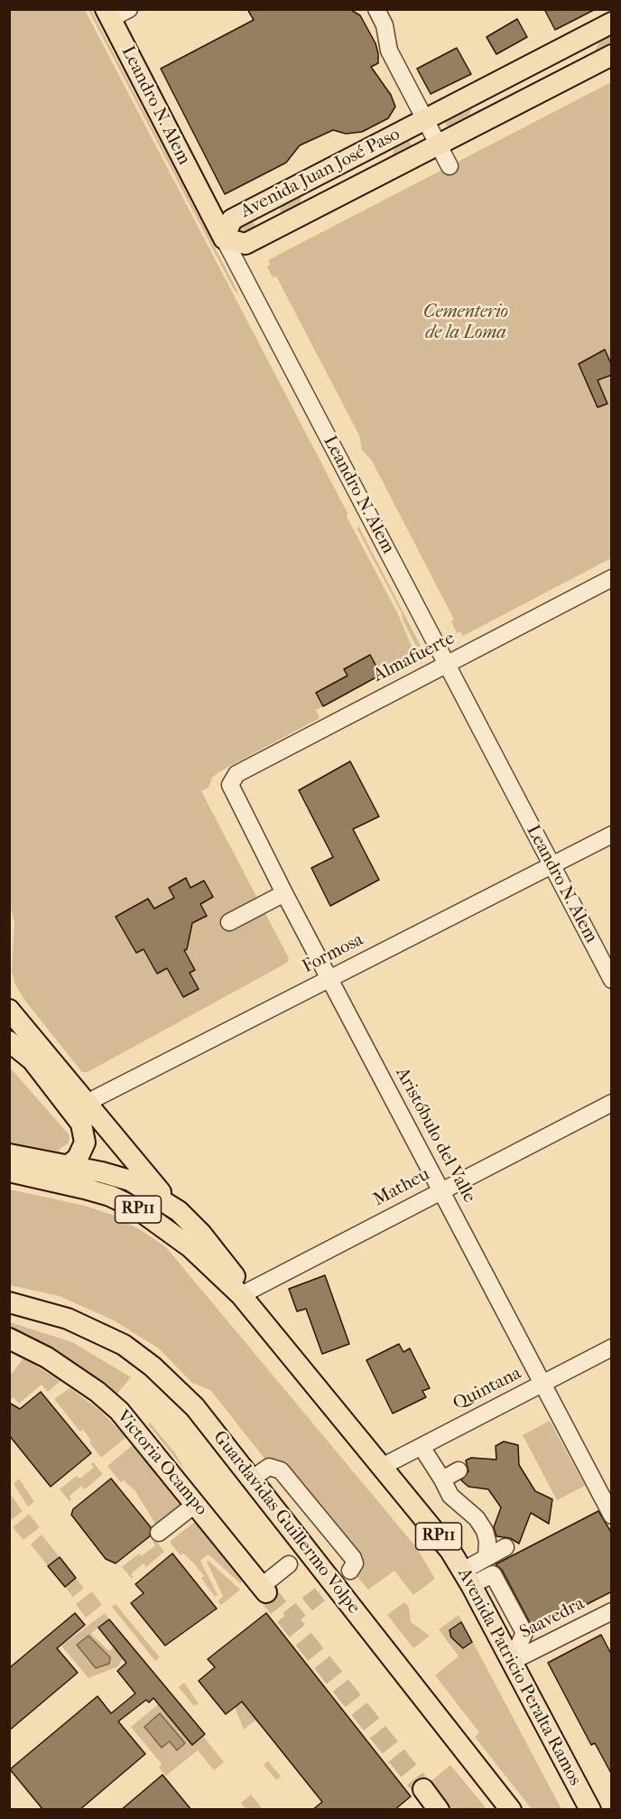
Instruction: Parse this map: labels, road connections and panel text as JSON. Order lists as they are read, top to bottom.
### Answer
{
  "streets": {
    "main road": [
      "Leandro N. Alem",
      "Avenida Juan José Paso",
      "RP11",
      "Victoria Ocampo",
      "Guardavidas Guillermo Volpe",
      "Avenida Patricio Peralta Ramos"
    ],
    "street": [
      "Almafuerte",
      "Formosa",
      "Aristóbulo del Valle",
      "Matheu",
      "Quintana",
      "Saavedra"
    ]
  },
  "crossings": [
    ["Leandro N. Alem", "Avenida Juan José Paso"],
    ["Leandro N. Alem", "Almafuerte"],
    ["Leandro N. Alem", "Formosa"],
    ["Almafuerte", "Aristóbulo del Valle"],
    ["Formosa", "Aristóbulo del Valle"],
    ["Aristóbulo del Valle", "Matheu"],
    ["Aristóbulo del Valle", "Quintana"],
    ["Matheu", "Avenida Patricio Peralta Ramos"],
    ["Quintana", "Avenida Patricio Peralta Ramos"],
    ["Saavedra", "Avenida Patricio Peralta Ramos"]
  ],
  "parks": ["Cementerio de la Loma"]
}
